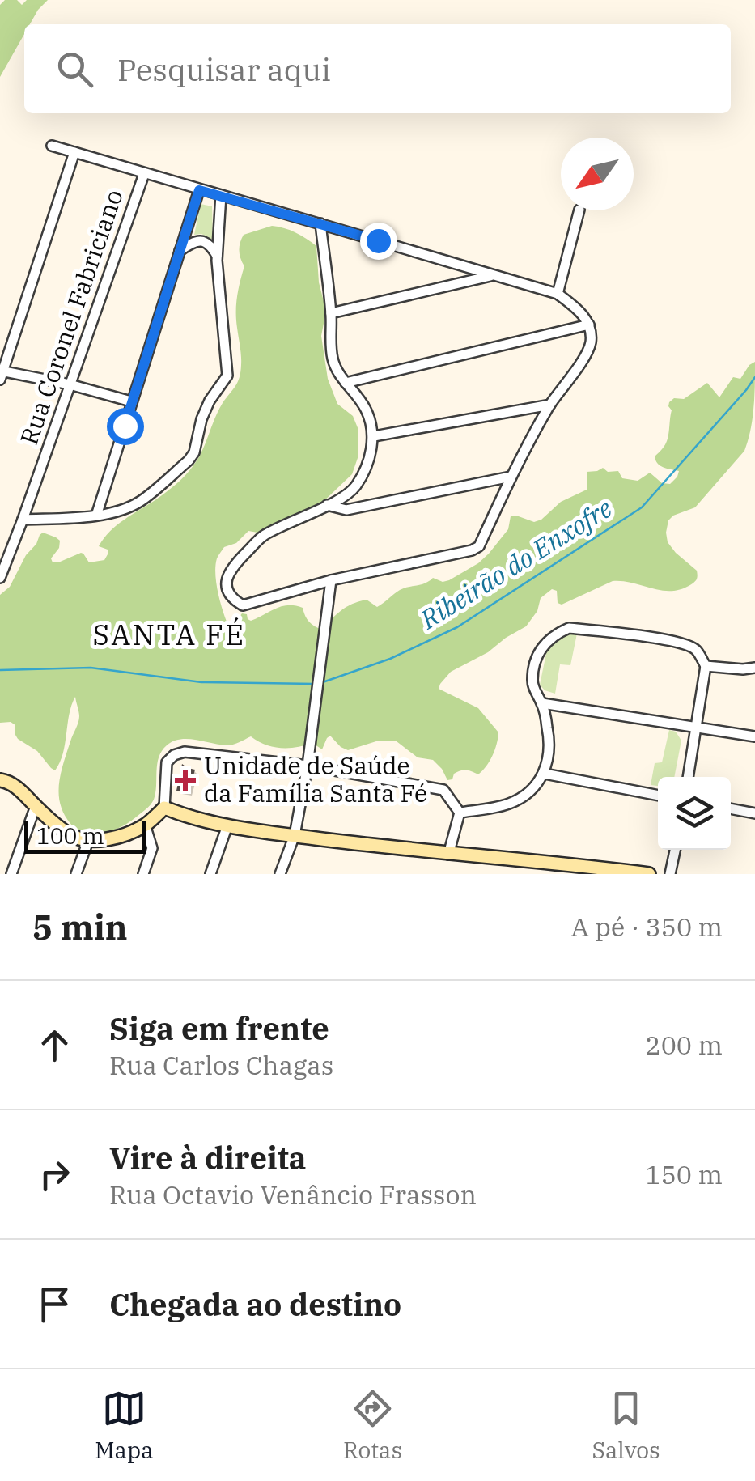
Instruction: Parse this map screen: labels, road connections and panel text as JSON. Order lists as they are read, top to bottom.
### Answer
{
  "streets": {
    "street": ["Rua Coronel Fabriciano"]
  },
  "districts": ["SANTA FÉ"],
  "water": ["Ribeirão do Enxofre"],
  "places": {
    "health": ["Unidade de Saúde da Família Santa Fé"]
  },
  "scale_bar": "100 m",
  "north": "bottom left",
  "page": {
    "search": "Pesquisar aqui",
    "scale": "100 m",
    "heading": ["5 min", "A pé · 350 m"],
    "list": [
      ["Siga em frente", "Rua Carlos Chagas", "200 m"],
      ["Vire à direita", "Rua Octavio Venâncio Frasson", "150 m"],
      "Chegada ao destino"
    ],
    "nav": ["Mapa", "Rotas", "Salvos"]
  }
}
